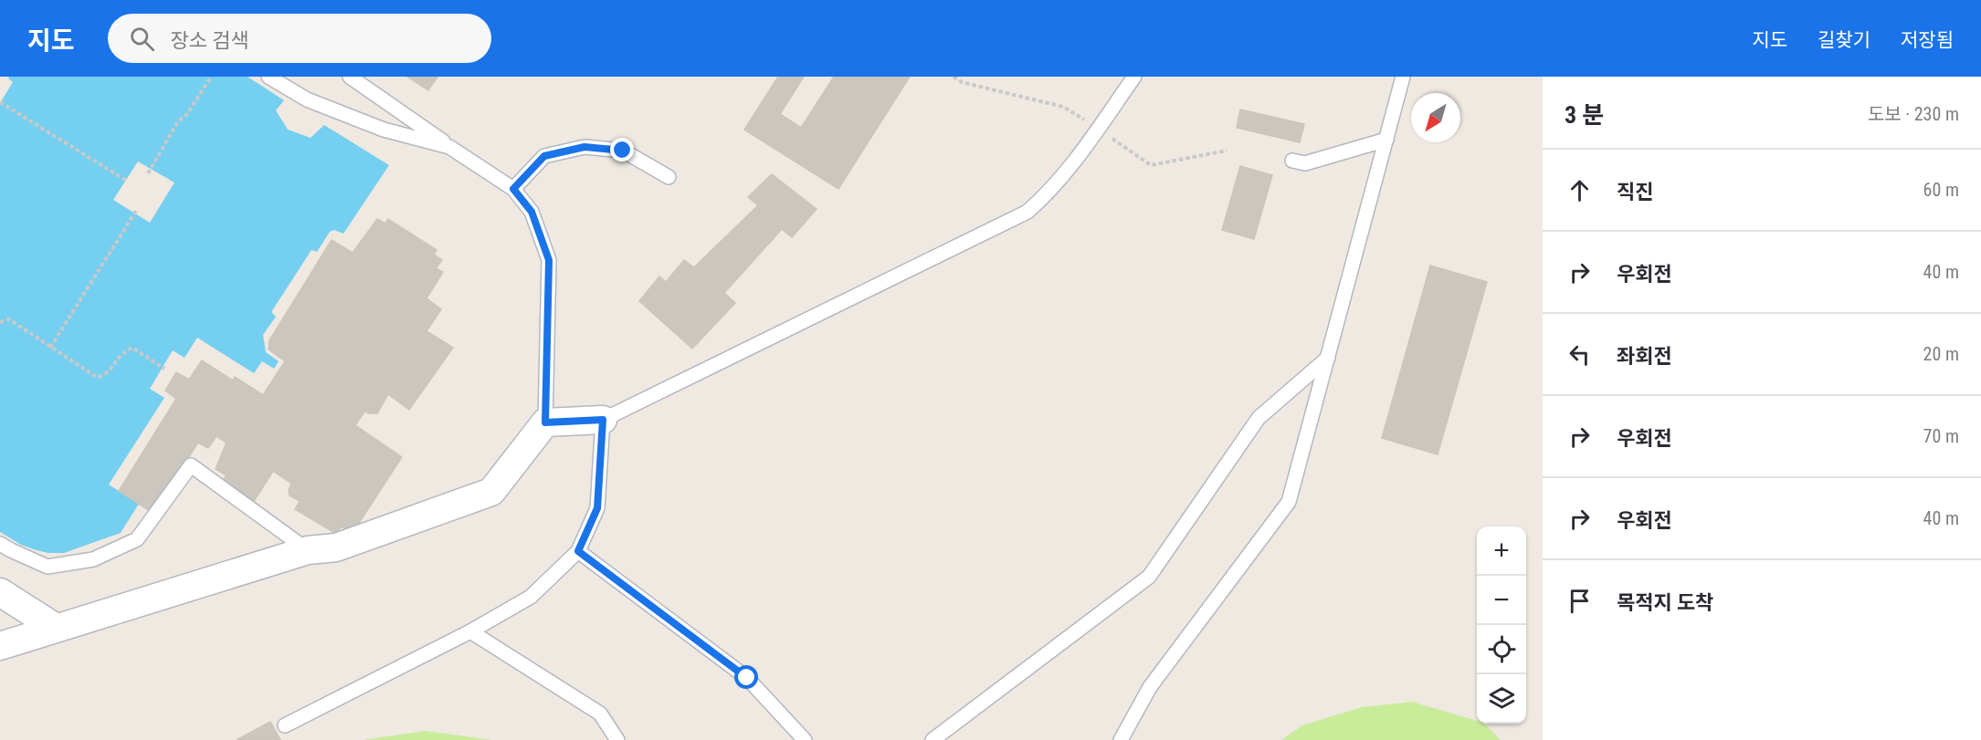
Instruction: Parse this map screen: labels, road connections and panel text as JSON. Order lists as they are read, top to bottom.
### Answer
{
  "north": "bottom left",
  "page": {
    "header": "지도",
    "search": "장소 검색",
    "nav": ["지도", "길찾기", "저장됨"],
    "heading": ["3 분", "도보 · 230 m"],
    "list": [
      ["직진", "60 m"],
      ["우회전", "40 m"],
      ["좌회전", "20 m"],
      ["우회전", "70 m"],
      ["우회전", "40 m"],
      "목적지 도착"
    ],
    "map_buttons": ["+", "−"]
  }
}
